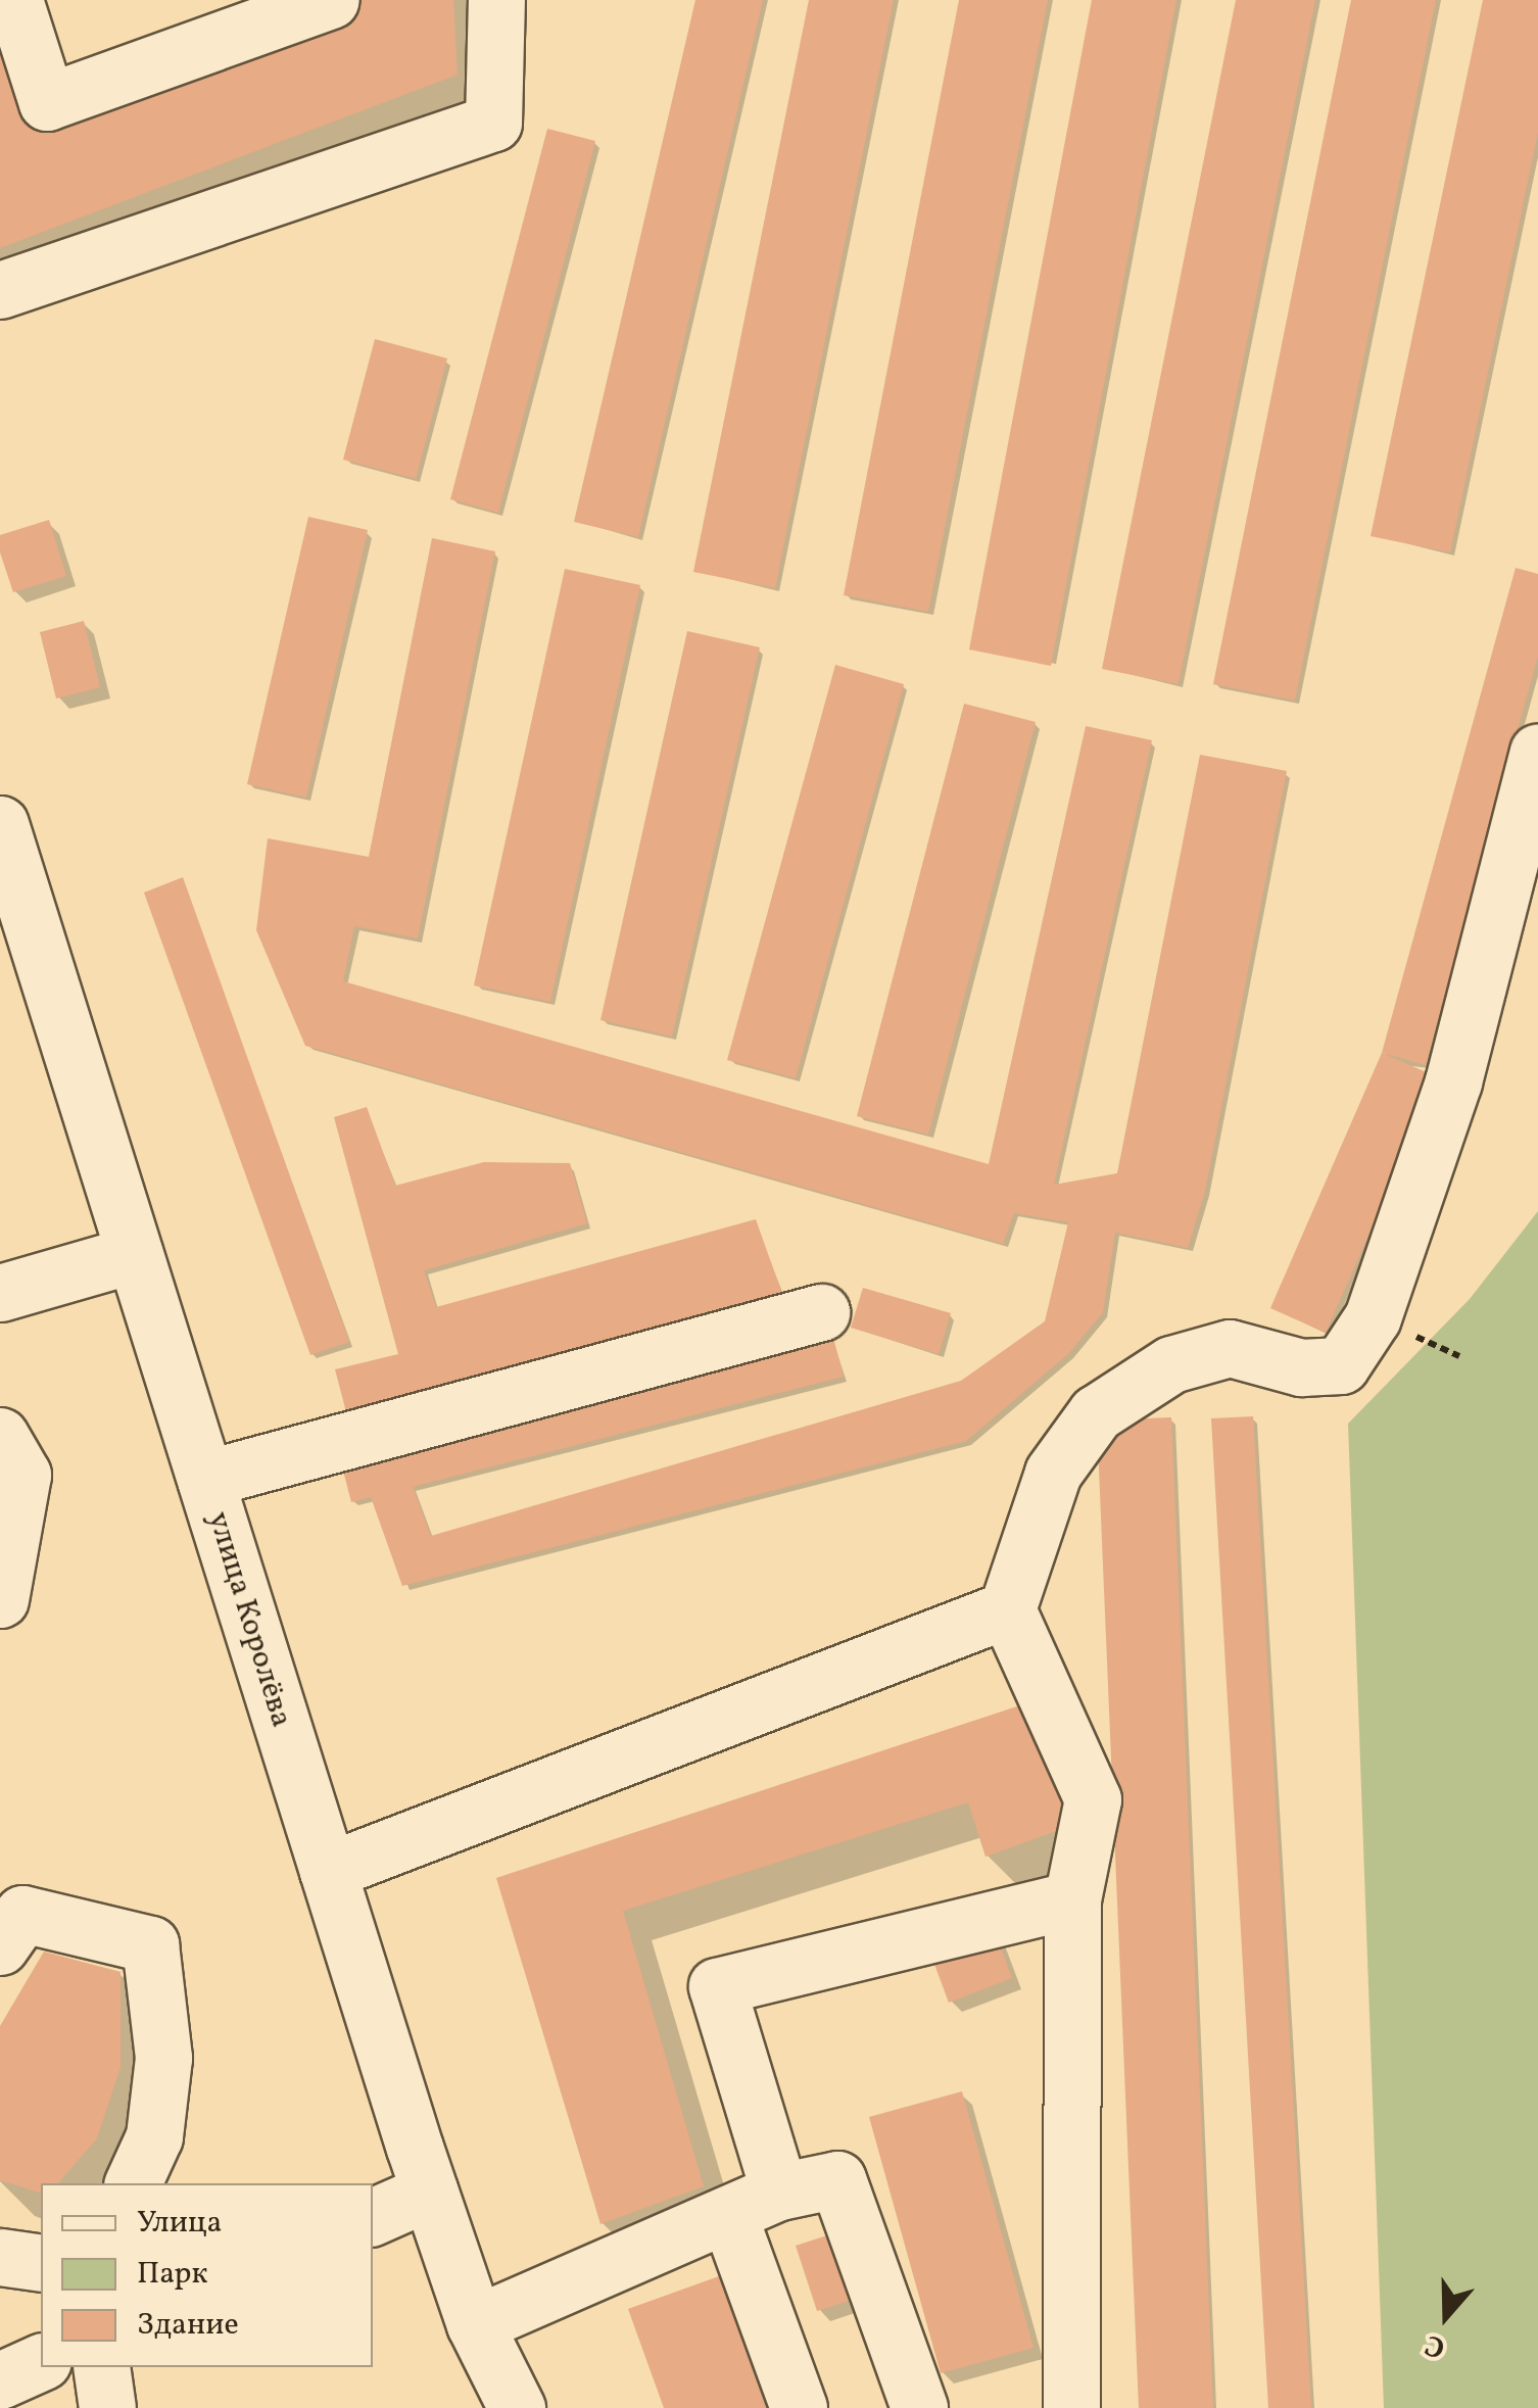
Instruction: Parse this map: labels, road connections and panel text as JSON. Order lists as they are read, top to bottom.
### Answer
{
  "streets": {
    "street": ["улица Королёва"]
  },
  "legend": ["Улица", "Парк", "Здание"],
  "north": "bottom"
}
